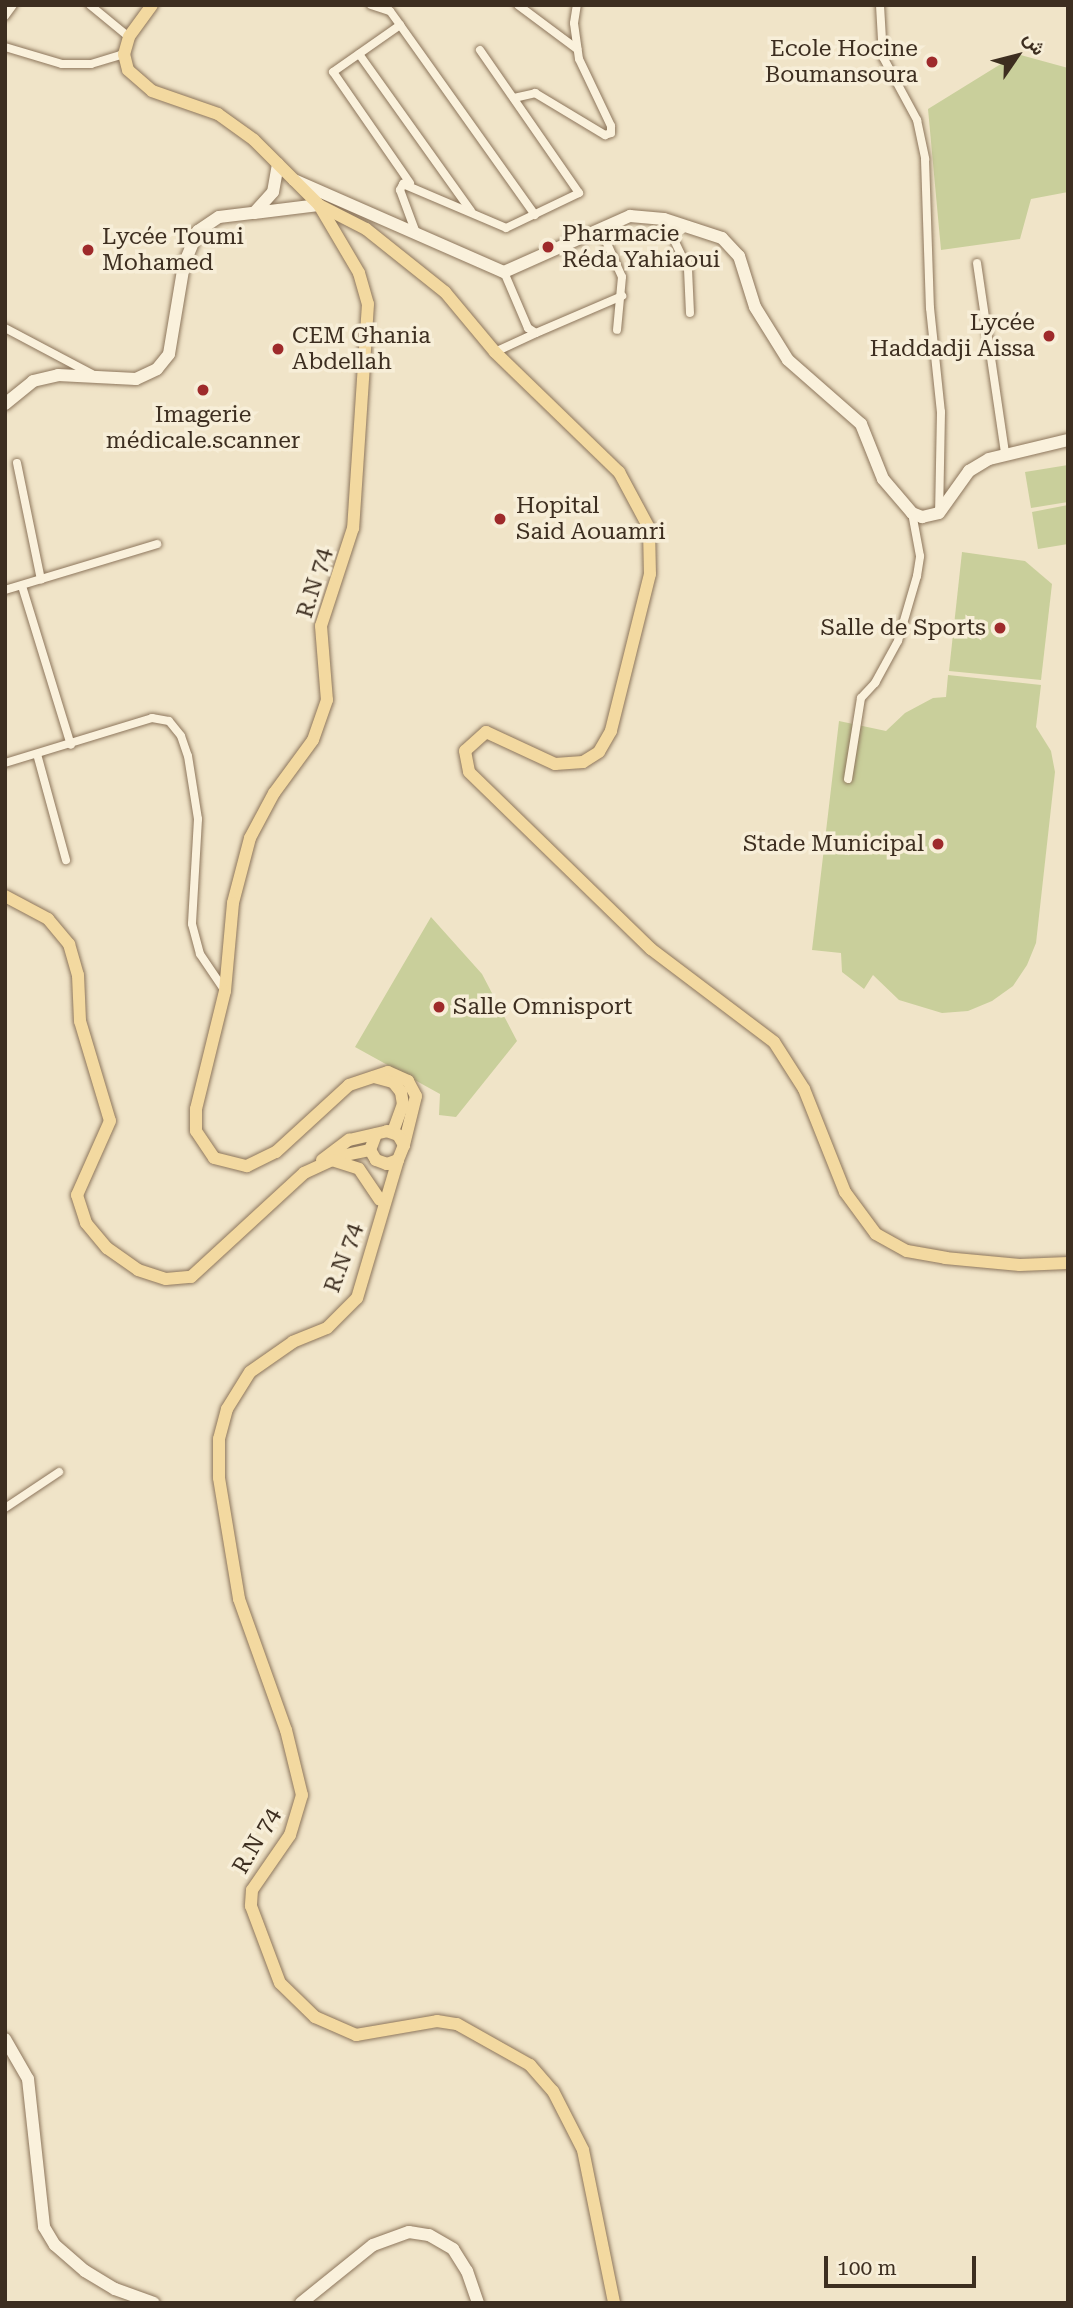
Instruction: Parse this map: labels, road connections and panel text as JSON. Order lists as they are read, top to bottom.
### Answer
{
  "streets": {
    "main road": ["R.N 74"]
  },
  "places": [
    "Ecole Hocine Boumansoura",
    "Pharmacie Réda Yahiaoui",
    "Lycée Toumi Mohamed",
    "Lycée Haddadji Aissa",
    "CEM Ghania Abdellah",
    "Imagerie médicale.scanner",
    "Hopital Said Aouamri",
    "Salle de Sports",
    "Stade Municipal",
    "Salle Omnisport"
  ],
  "scale_bar": "100 m",
  "north": "top right"
}
